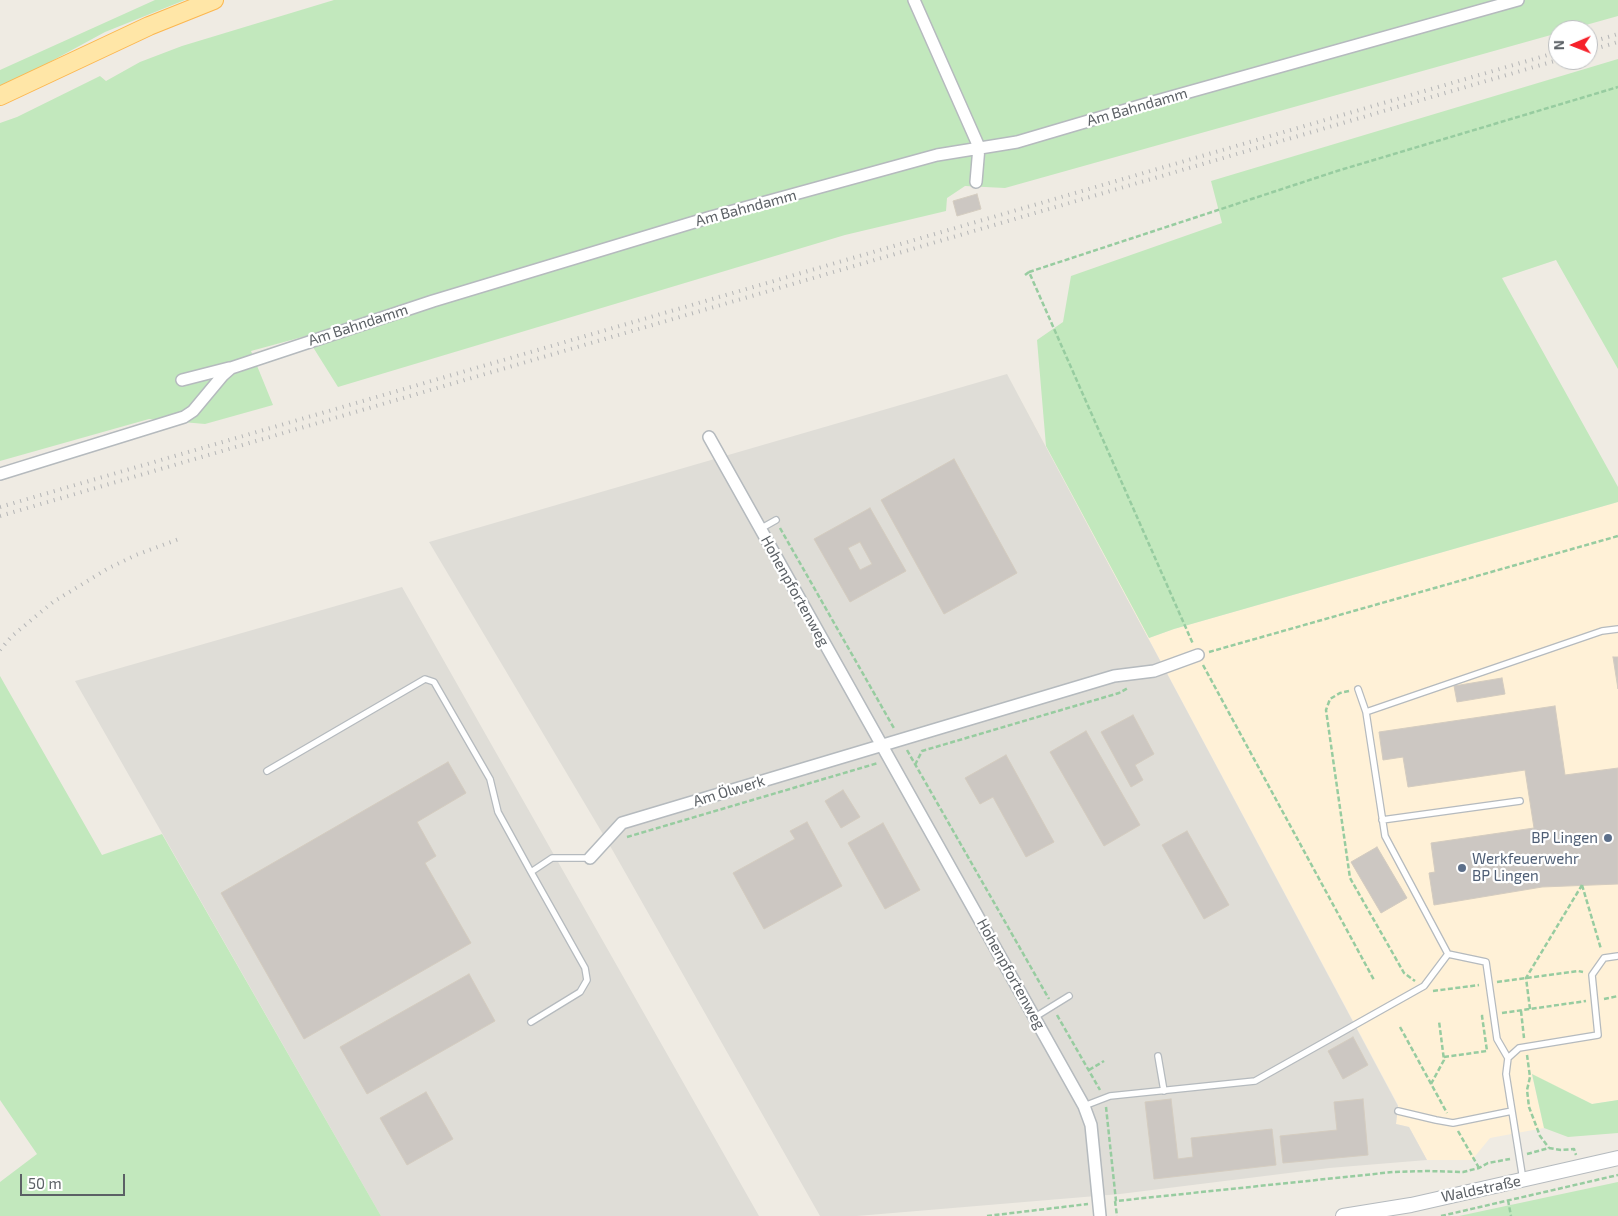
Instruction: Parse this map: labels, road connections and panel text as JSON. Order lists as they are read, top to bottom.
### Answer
{
  "streets": {
    "street": [
      "Am Bahndamm",
      "Hohenpfortenweg",
      "Am Ölwerk",
      "Waldstraße"
    ]
  },
  "crossings": [
    ["Hohenpfortenweg", "Am Ölwerk"]
  ],
  "places": ["BP Lingen", "Werkfeuerwehr BP Lingen"],
  "scale_bar": "50 m",
  "north": "left"
}
